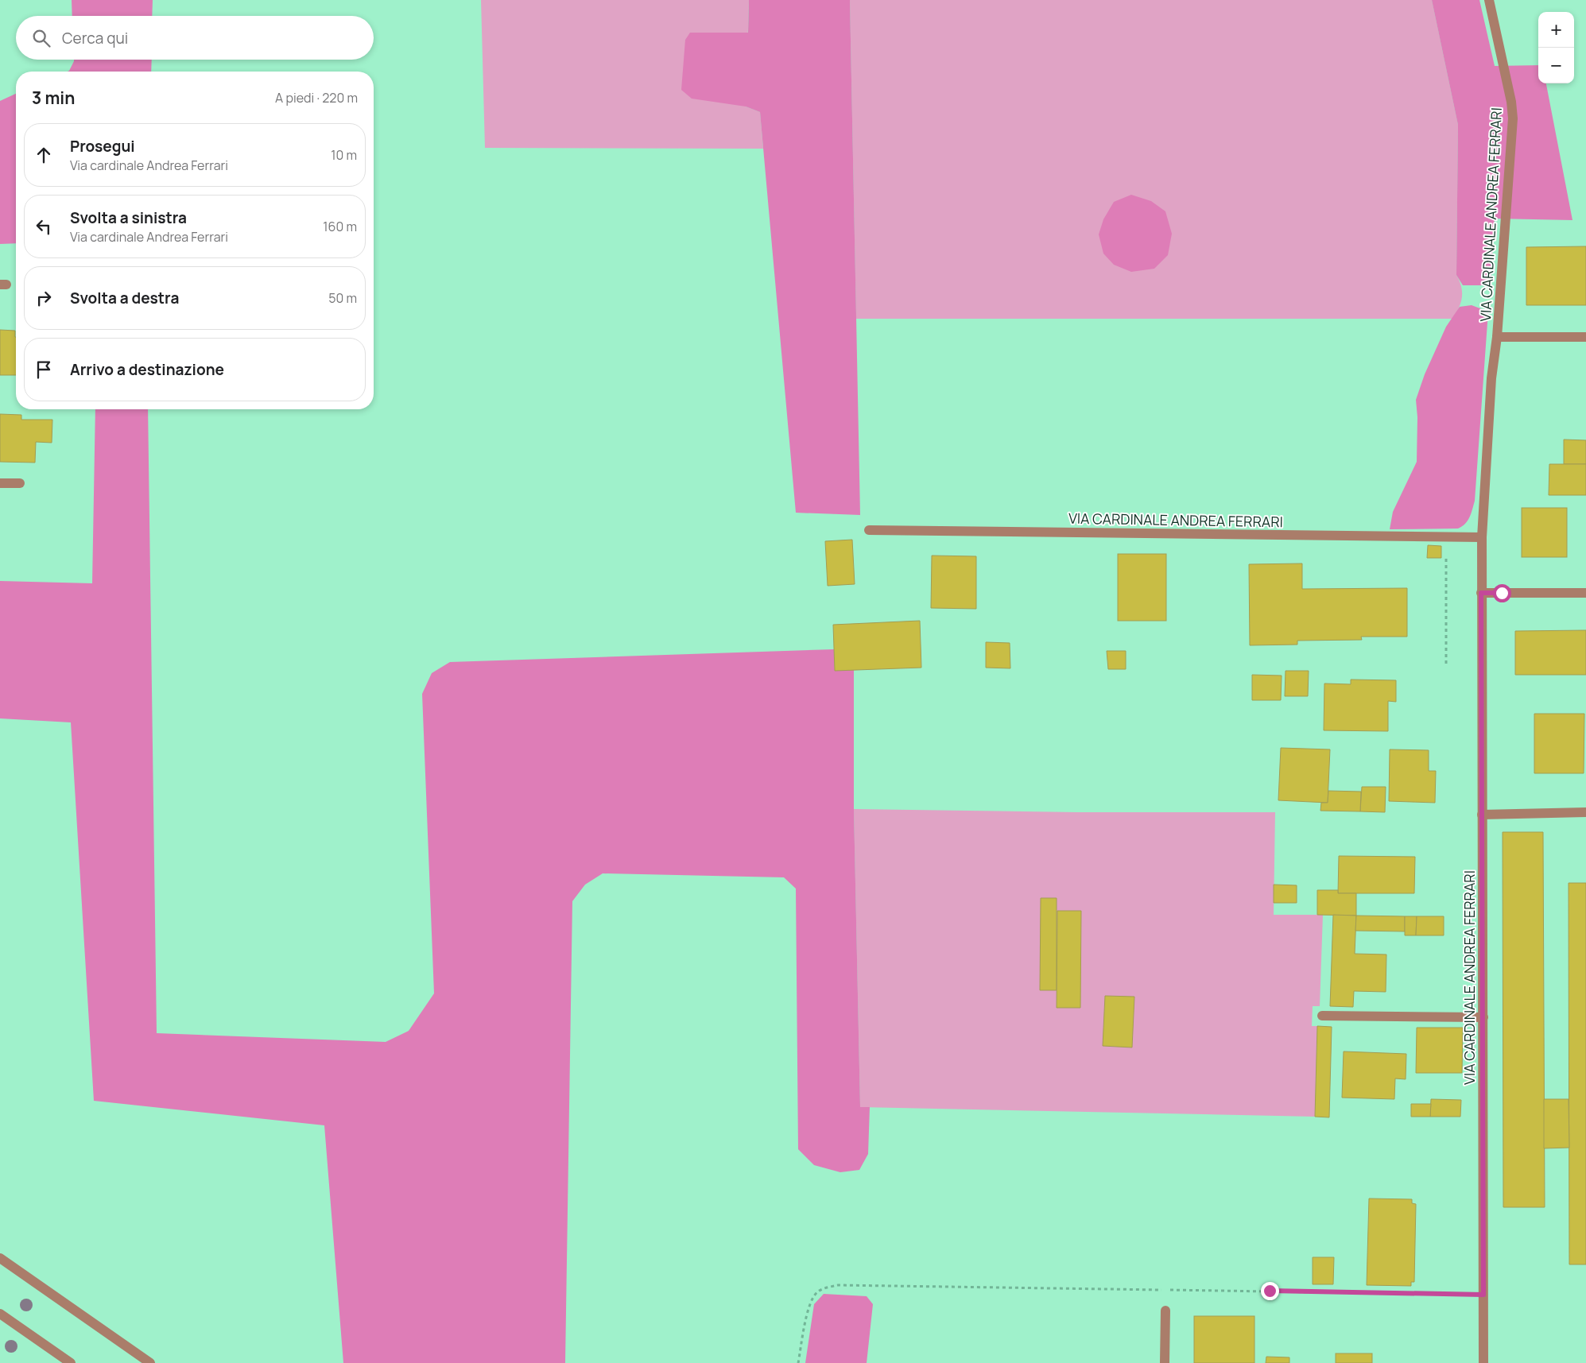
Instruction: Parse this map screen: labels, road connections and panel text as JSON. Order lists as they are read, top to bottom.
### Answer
{
  "streets": {
    "street": ["VIA CARDINALE ANDREA FERRARI"]
  },
  "page": {
    "map_buttons": ["+", "−"],
    "search": "Cerca qui",
    "heading": ["3 min", "A piedi · 220 m"],
    "list": [
      ["Prosegui", "Via cardinale Andrea Ferrari", "10 m"],
      ["Svolta a sinistra", "Via cardinale Andrea Ferrari", "160 m"],
      ["Svolta a destra", "50 m"],
      "Arrivo a destinazione"
    ]
  }
}
